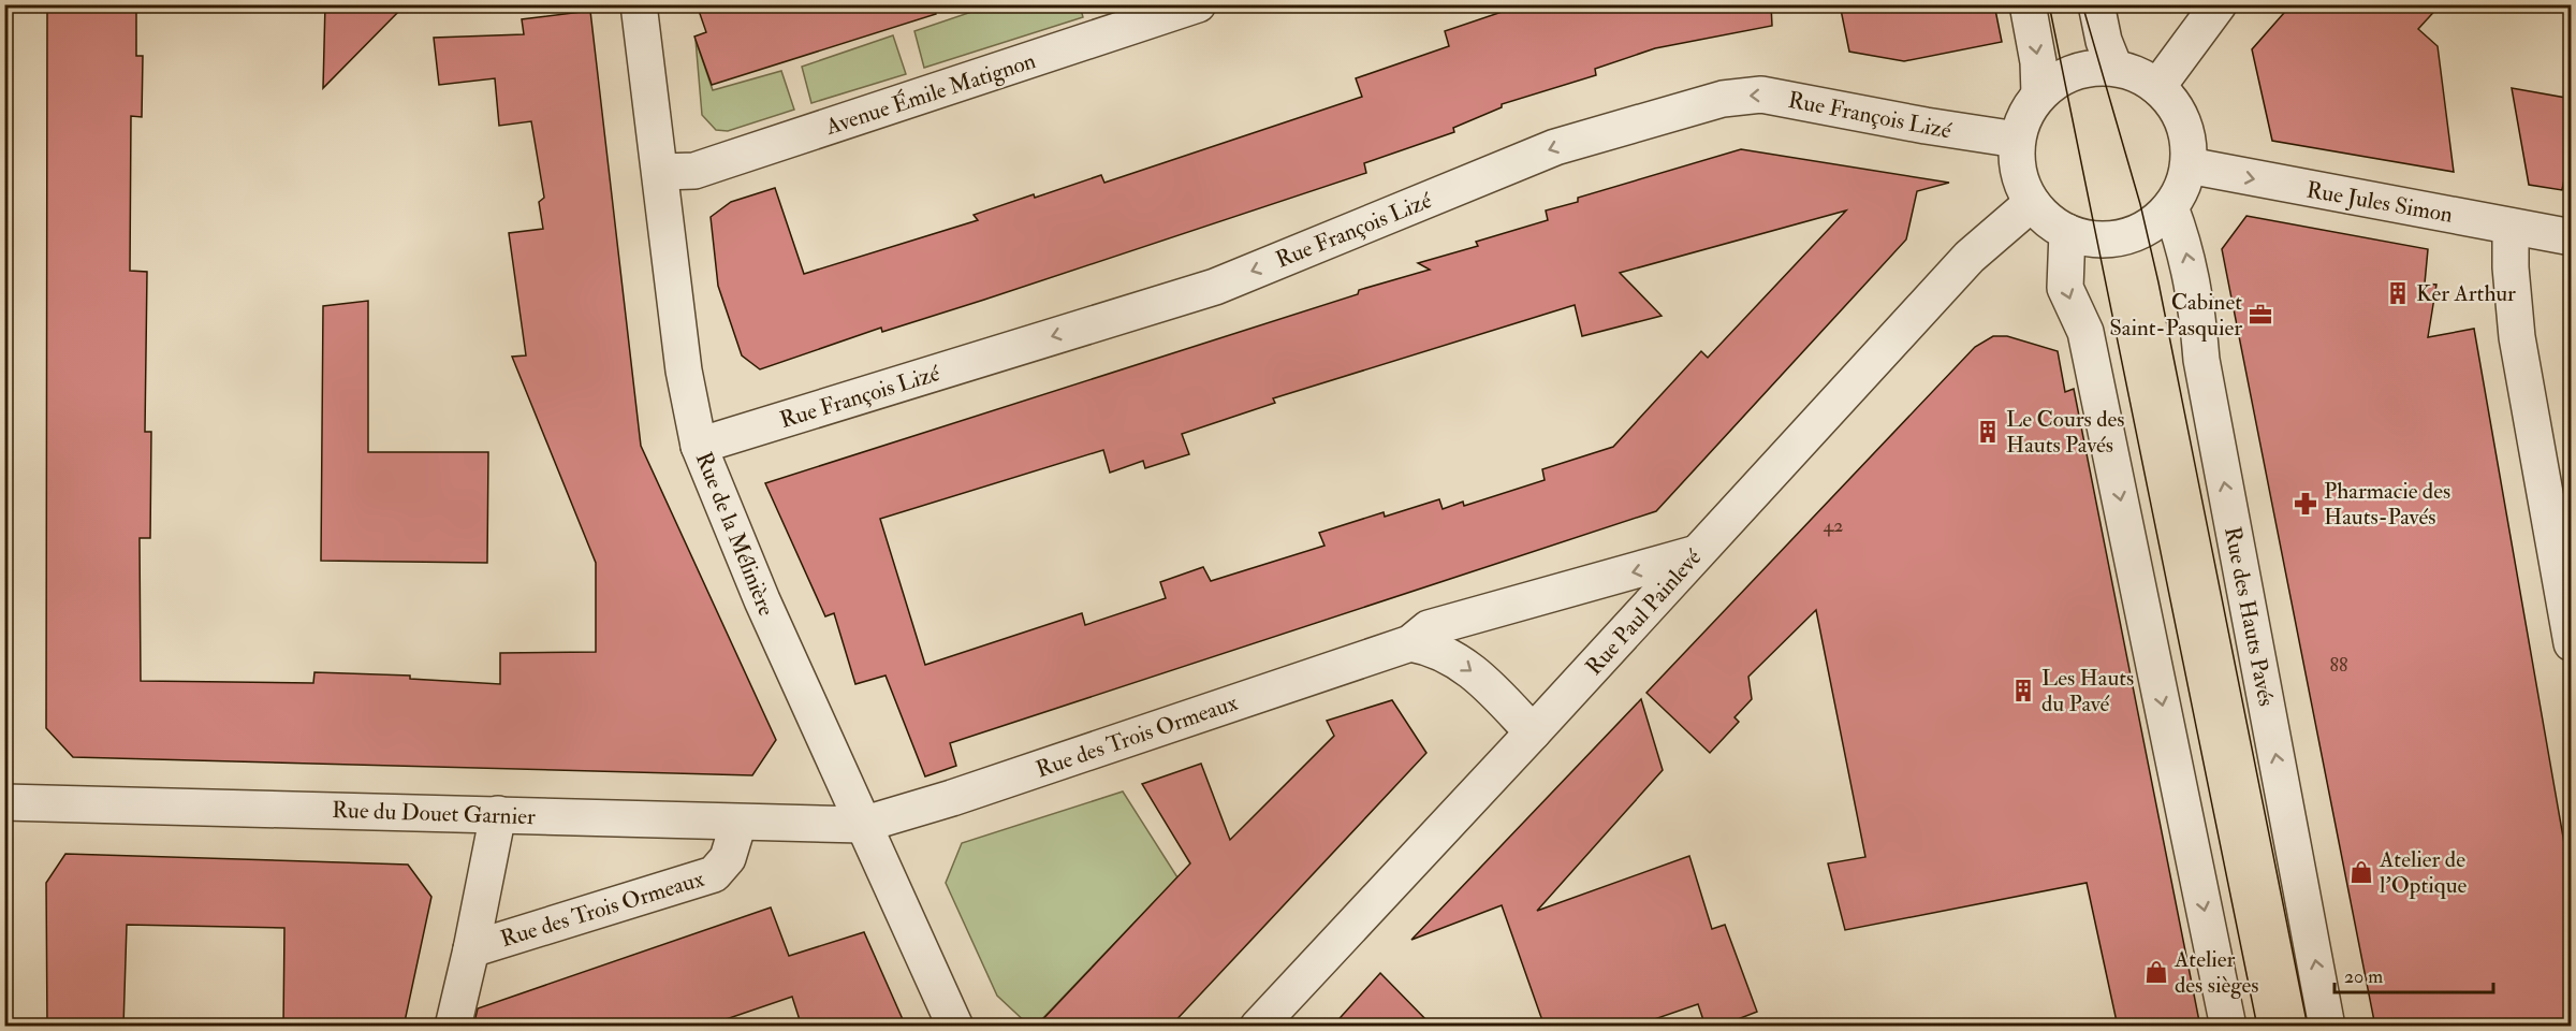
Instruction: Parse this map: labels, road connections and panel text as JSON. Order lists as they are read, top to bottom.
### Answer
{
  "streets": {
    "street": [
      "Avenue Émile Matignon",
      "Rue François Lizé",
      "Rue Jules Simon",
      "Rue de la Mélinière",
      "Rue Paul Painlevé",
      "Rue des Hauts Pavés",
      "Rue des Trois Ormeaux",
      "Rue du Douet Garnier"
    ]
  },
  "crossings": [
    ["Avenue Émile Matignon", "Rue de la Mélinière"],
    ["Rue François Lizé", "Rue Jules Simon"],
    ["Rue François Lizé", "Rue de la Mélinière"],
    ["Rue François Lizé", "Rue Paul Painlevé"],
    ["Rue François Lizé", "Rue des Hauts Pavés"],
    ["Rue Jules Simon", "Rue Paul Painlevé"],
    ["Rue Jules Simon", "Rue des Hauts Pavés"],
    ["Rue de la Mélinière", "Rue des Trois Ormeaux"],
    ["Rue de la Mélinière", "Rue du Douet Garnier"],
    ["Rue Paul Painlevé", "Rue des Hauts Pavés"],
    ["Rue Paul Painlevé", "Rue des Trois Ormeaux"],
    ["Rue des Trois Ormeaux", "Rue du Douet Garnier"]
  ],
  "one_way": ["Rue François Lizé", "Rue Jules Simon"],
  "places": {
    "building": ["Ker Arthur", "Le Cours des Hauts Pavés", "Les Hauts du Pavé"],
    "office": ["Cabinet Saint-Pasquier"],
    "pharmacy": ["Pharmacie des Hauts-Pavés"],
    "shop": ["Atelier de l'Optique", "Atelier des sièges"]
  },
  "house_numbers": ["42", "88"],
  "scale_bar": "20 m"
}
